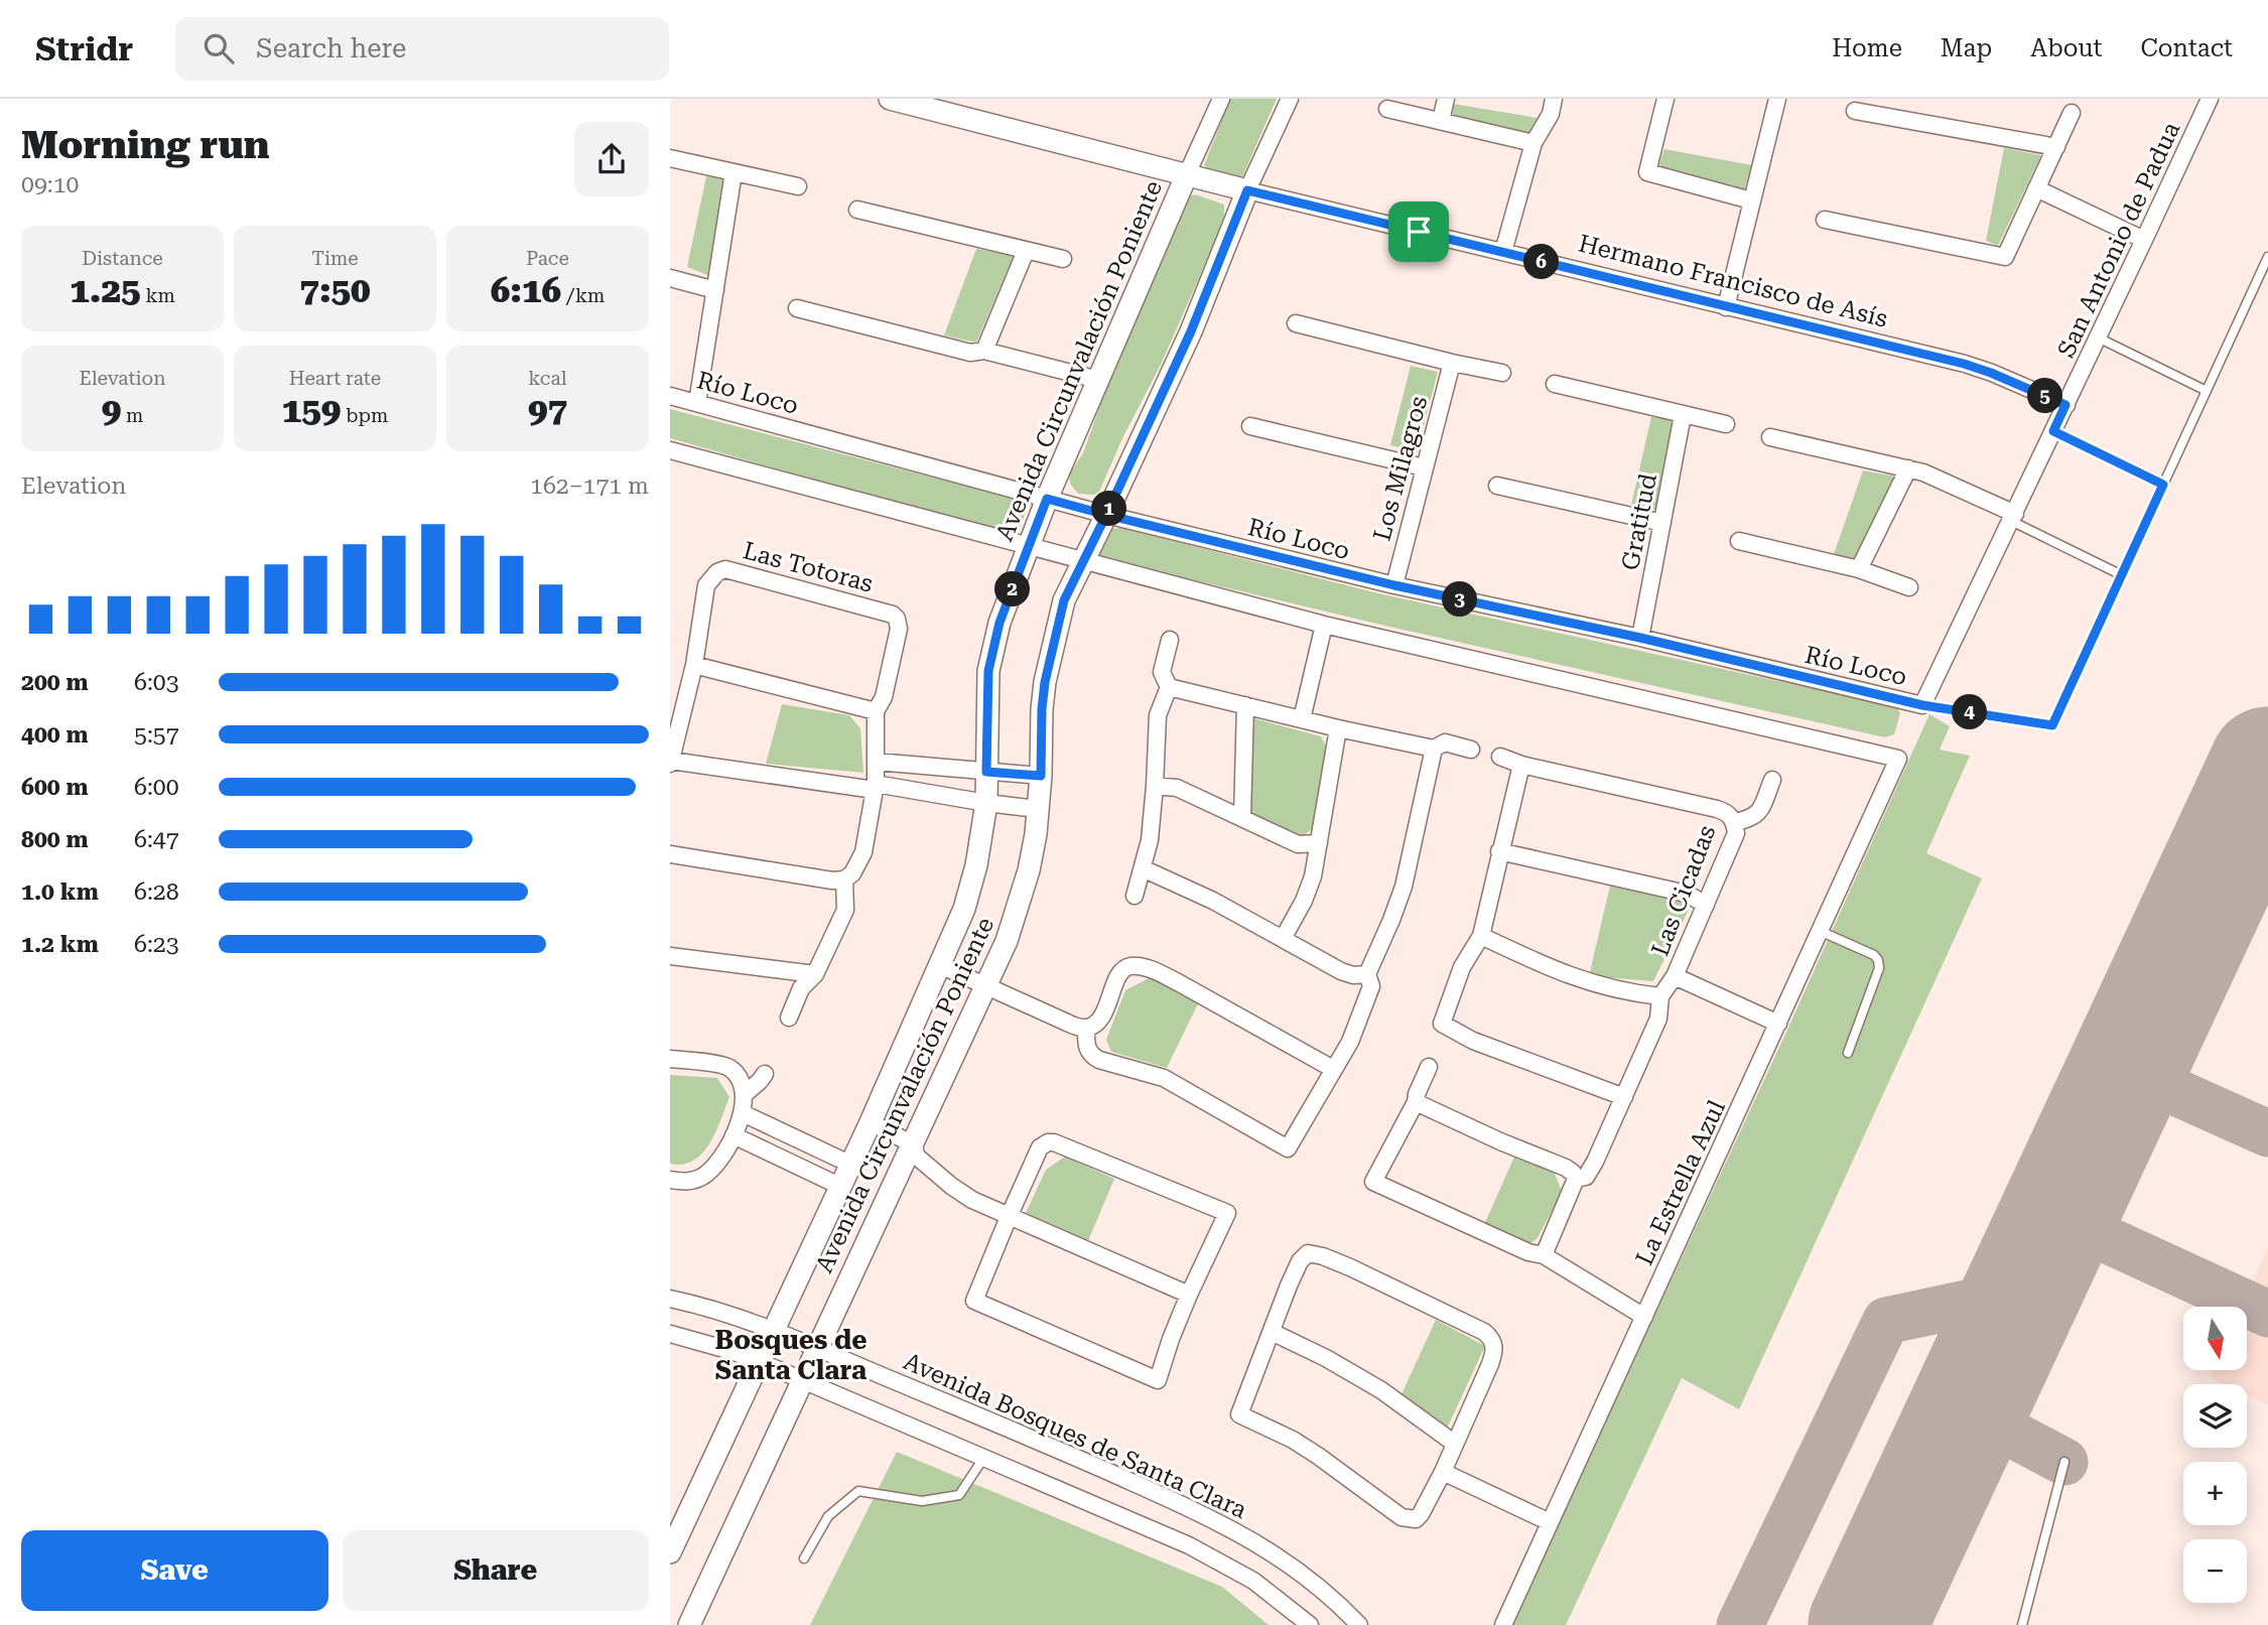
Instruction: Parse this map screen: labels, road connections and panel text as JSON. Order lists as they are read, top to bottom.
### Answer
{
  "streets": {
    "street": [
      "San Antonio de Padua",
      "Hermano Francisco de Asís",
      "Avenida Circunvalación Poniente",
      "Río Loco",
      "Los Milagros",
      "Gratitud",
      "Las Totoras",
      "Las Cicadas",
      "La Estrella Azul",
      "Avenida Bosques de Santa Clara"
    ]
  },
  "crossings": [
    ["San Antonio de Padua", "Hermano Francisco de Asís"],
    ["San Antonio de Padua", "Río Loco"],
    ["Hermano Francisco de Asís", "Avenida Circunvalación Poniente"],
    ["Avenida Circunvalación Poniente", "Río Loco"],
    ["Avenida Circunvalación Poniente", "Avenida Bosques de Santa Clara"],
    ["Río Loco", "Los Milagros"],
    ["Río Loco", "Gratitud"],
    ["Las Cicadas", "La Estrella Azul"]
  ],
  "districts": ["Bosques de Santa Clara"],
  "north": "bottom",
  "page": {
    "header": "Stridr",
    "search": "Search here",
    "nav": [
      "Home",
      "Map",
      "About",
      "Contact"
    ],
    "heading": ["Morning run", "09:10"],
    "stats": [
      ["Distance", "1.25 km"],
      ["Time", "7:50"],
      ["Pace", "6:16 /km"],
      ["Elevation", "9 m"],
      ["Heart rate", "159 bpm"],
      ["kcal", "97"]
    ],
    "pins": [
      "6",
      "5",
      "1",
      "2",
      "3",
      "4"
    ],
    "chart": ["Elevation", "162–171 m"],
    "list": [
      {
        "name": "200 m",
        "note": "6:03"
      },
      {
        "name": "400 m",
        "note": "5:57"
      },
      {
        "name": "600 m",
        "note": "6:00"
      },
      {
        "name": "800 m",
        "note": "6:47"
      },
      {
        "name": "1.0 km",
        "note": "6:28"
      },
      {
        "name": "1.2 km",
        "note": "6:23"
      }
    ],
    "map_buttons": ["+", "−"],
    "buttons": ["Save", "Share"]
  }
}
